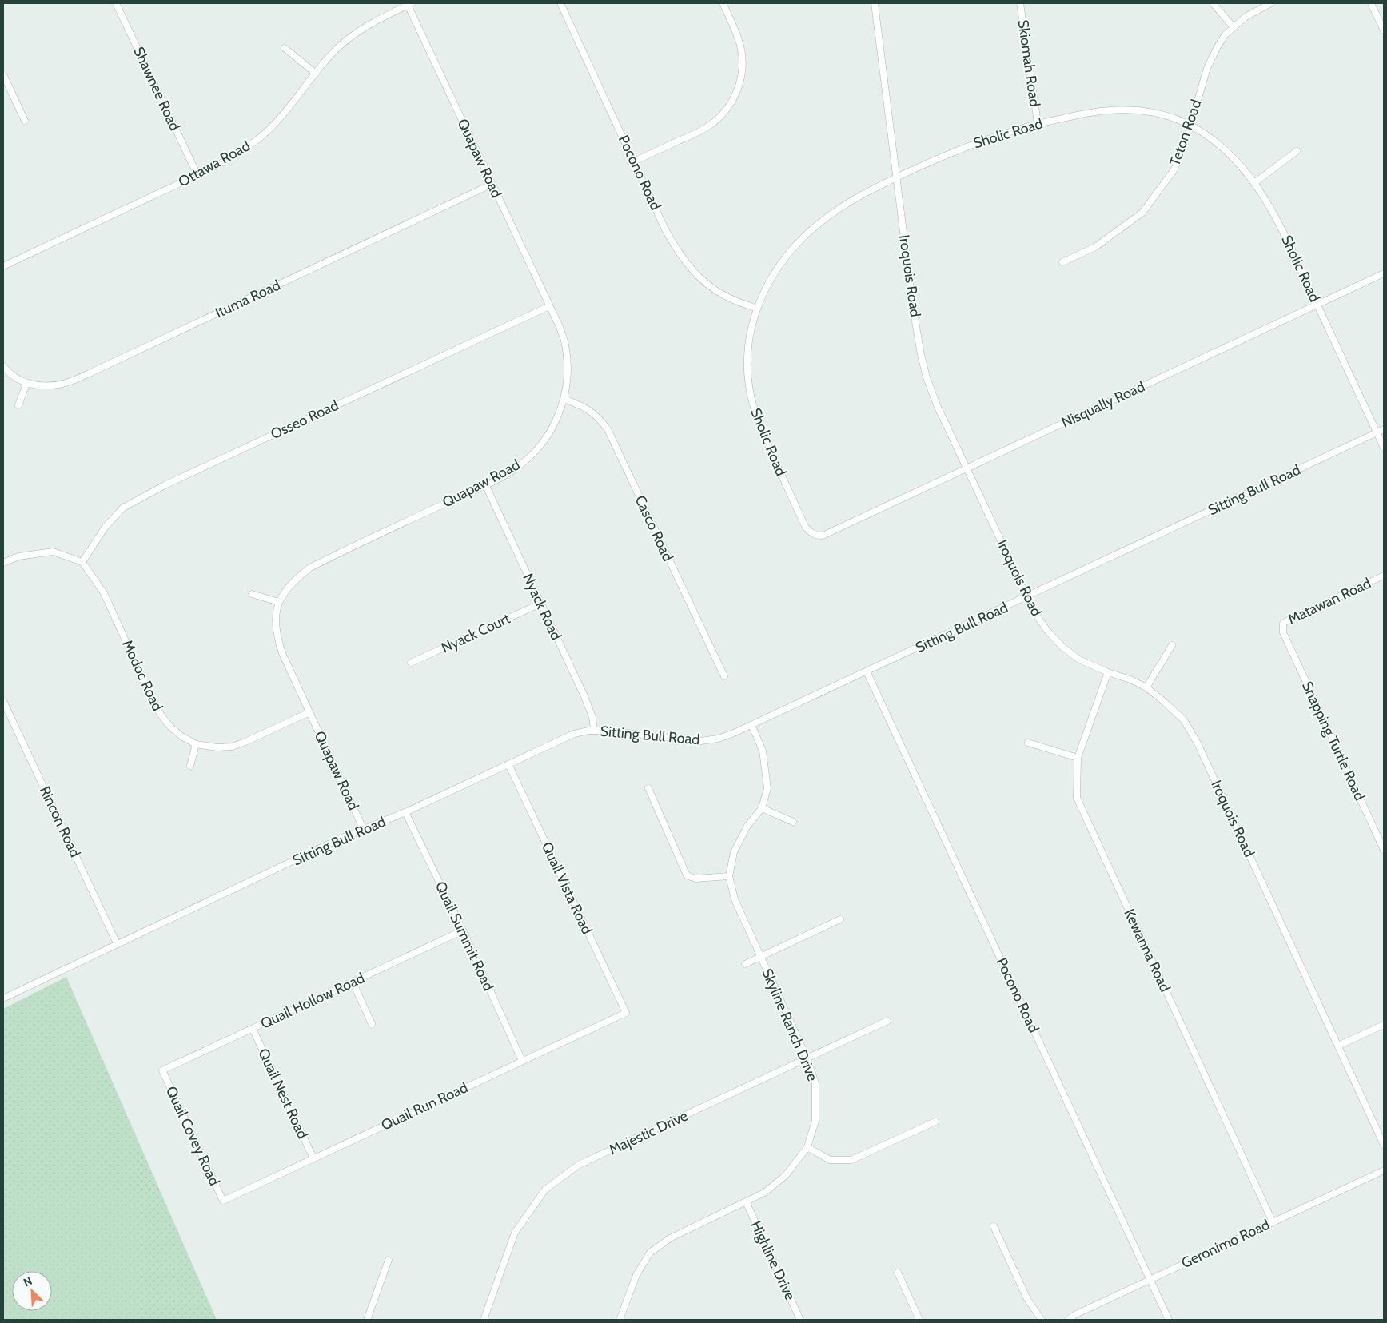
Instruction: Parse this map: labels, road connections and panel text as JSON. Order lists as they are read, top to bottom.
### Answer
{
  "streets": {
    "street": [
      "Skiomah Road",
      "Shawnee Road",
      "Teton Road",
      "Sholic Road",
      "Quapaw Road",
      "Ottawa Road",
      "Pocono Road",
      "Iroquois Road",
      "Ituma Road",
      "Nisqually Road",
      "Osseo Road",
      "Sitting Bull Road",
      "Casco Road",
      "Matawan Road",
      "Nyack Road",
      "Nyack Court",
      "Modoc Road",
      "Snapping Turtle Road",
      "Rincon Road",
      "Quail Vista Road",
      "Quail Summit Road",
      "Kewanna Road",
      "Quail Hollow Road",
      "Skyline Ranch Drive",
      "Quail Nest Road",
      "Quail Run Road",
      "Majestic Drive",
      "Quail Covey Road",
      "Geronimo Road",
      "Highline Drive"
    ]
  },
  "crossings": [
    ["Skiomah Road", "Sholic Road"],
    ["Shawnee Road", "Ottawa Road"],
    ["Teton Road", "Sholic Road"],
    ["Sholic Road", "Pocono Road"],
    ["Sholic Road", "Iroquois Road"],
    ["Sholic Road", "Nisqually Road"],
    ["Sholic Road", "Sitting Bull Road"],
    ["Quapaw Road", "Ottawa Road"],
    ["Quapaw Road", "Ituma Road"],
    ["Quapaw Road", "Osseo Road"],
    ["Quapaw Road", "Sitting Bull Road"],
    ["Quapaw Road", "Casco Road"],
    ["Quapaw Road", "Nyack Road"],
    ["Quapaw Road", "Modoc Road"],
    ["Pocono Road", "Sitting Bull Road"],
    ["Pocono Road", "Geronimo Road"],
    ["Iroquois Road", "Nisqually Road"],
    ["Iroquois Road", "Sitting Bull Road"],
    ["Iroquois Road", "Kewanna Road"],
    ["Osseo Road", "Modoc Road"],
    ["Sitting Bull Road", "Nyack Road"],
    ["Sitting Bull Road", "Rincon Road"],
    ["Sitting Bull Road", "Quail Vista Road"],
    ["Sitting Bull Road", "Quail Summit Road"],
    ["Sitting Bull Road", "Skyline Ranch Drive"],
    ["Matawan Road", "Snapping Turtle Road"],
    ["Nyack Road", "Nyack Court"],
    ["Quail Vista Road", "Quail Run Road"],
    ["Quail Summit Road", "Quail Hollow Road"],
    ["Quail Summit Road", "Quail Run Road"],
    ["Kewanna Road", "Geronimo Road"],
    ["Quail Hollow Road", "Quail Nest Road"],
    ["Quail Hollow Road", "Quail Covey Road"],
    ["Skyline Ranch Drive", "Majestic Drive"],
    ["Skyline Ranch Drive", "Highline Drive"],
    ["Quail Nest Road", "Quail Run Road"],
    ["Quail Run Road", "Quail Covey Road"]
  ],
  "north": "top left"
}
